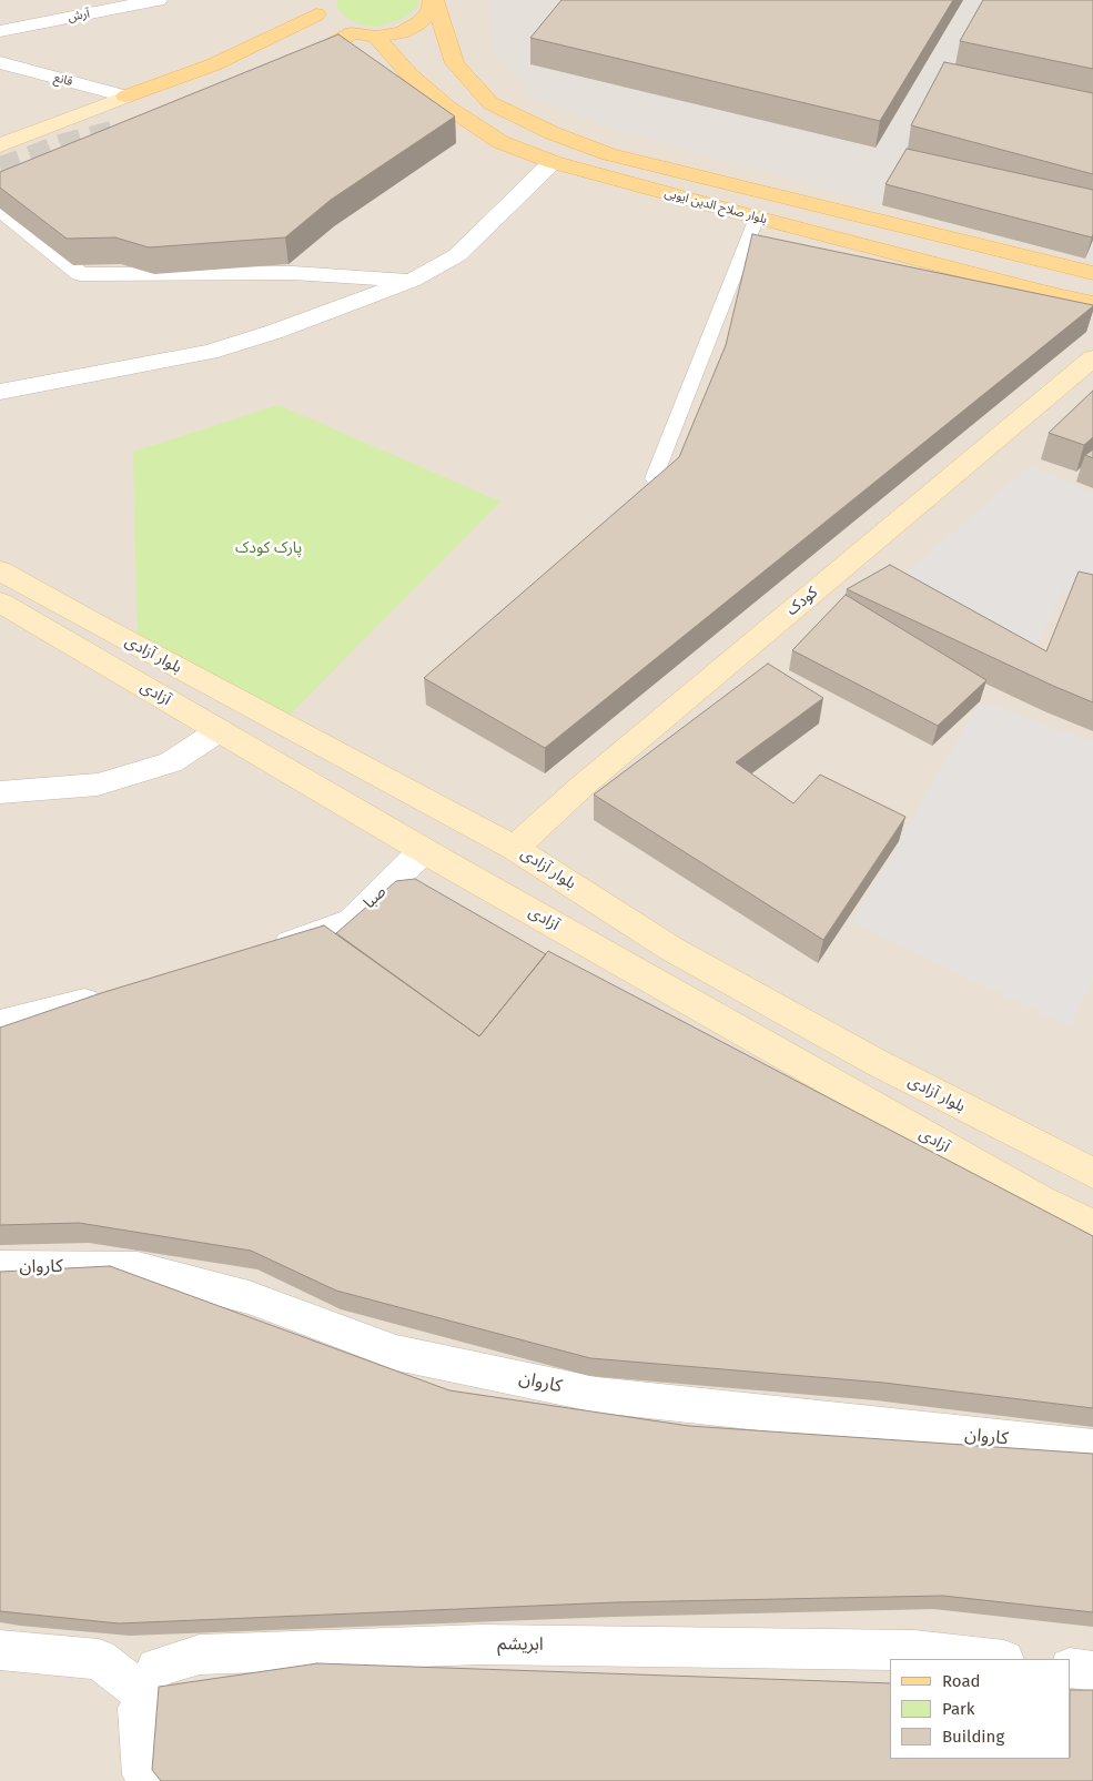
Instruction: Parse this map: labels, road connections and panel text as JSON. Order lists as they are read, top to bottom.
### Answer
{
  "streets": {
    "main road": [
      "بلوار صلاح الدین ایوبی",
      "کودک",
      "بلوار آزادی",
      "آزادی"
    ],
    "street": [
      "آرش",
      "قانع",
      "صبا",
      "کاروان",
      "ابریشم"
    ]
  },
  "crossings": [
    ["کودک", "بلوار آزادی"],
    ["آزادی", "صبا"]
  ],
  "parks": ["پارک کودک"],
  "legend": ["Road", "Park", "Building"]
}
